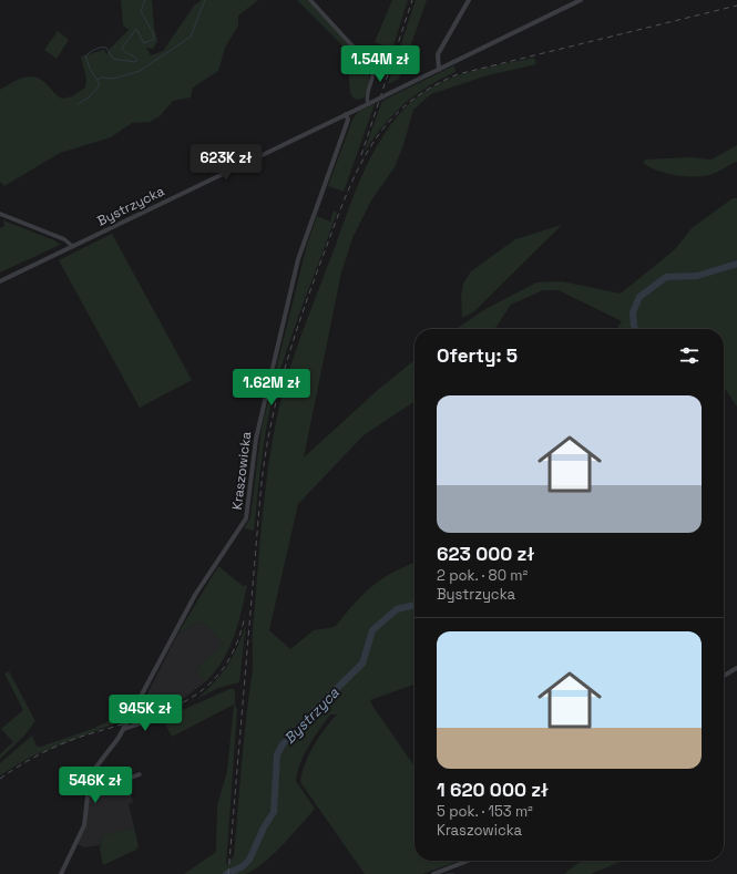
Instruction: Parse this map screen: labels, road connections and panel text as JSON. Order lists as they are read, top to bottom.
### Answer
{
  "streets": {
    "street": ["Bystrzycka", "Kraszowicka"]
  },
  "crossings": [
    ["Bystrzycka", "Kraszowicka"]
  ],
  "water": ["Bystrzyca"],
  "page": {
    "price": [
      "1.54M zł",
      "623K zł",
      "1.62M zł",
      "945K zł",
      "546K zł"
    ],
    "heading": "Oferty: 5",
    "list": [
      {
        "name": "623 000 zł",
        "note": "2 pok. · 80 m² · Bystrzycka"
      },
      {
        "name": "1 620 000 zł",
        "note": "5 pok. · 153 m² · Kraszowicka"
      }
    ]
  }
}
